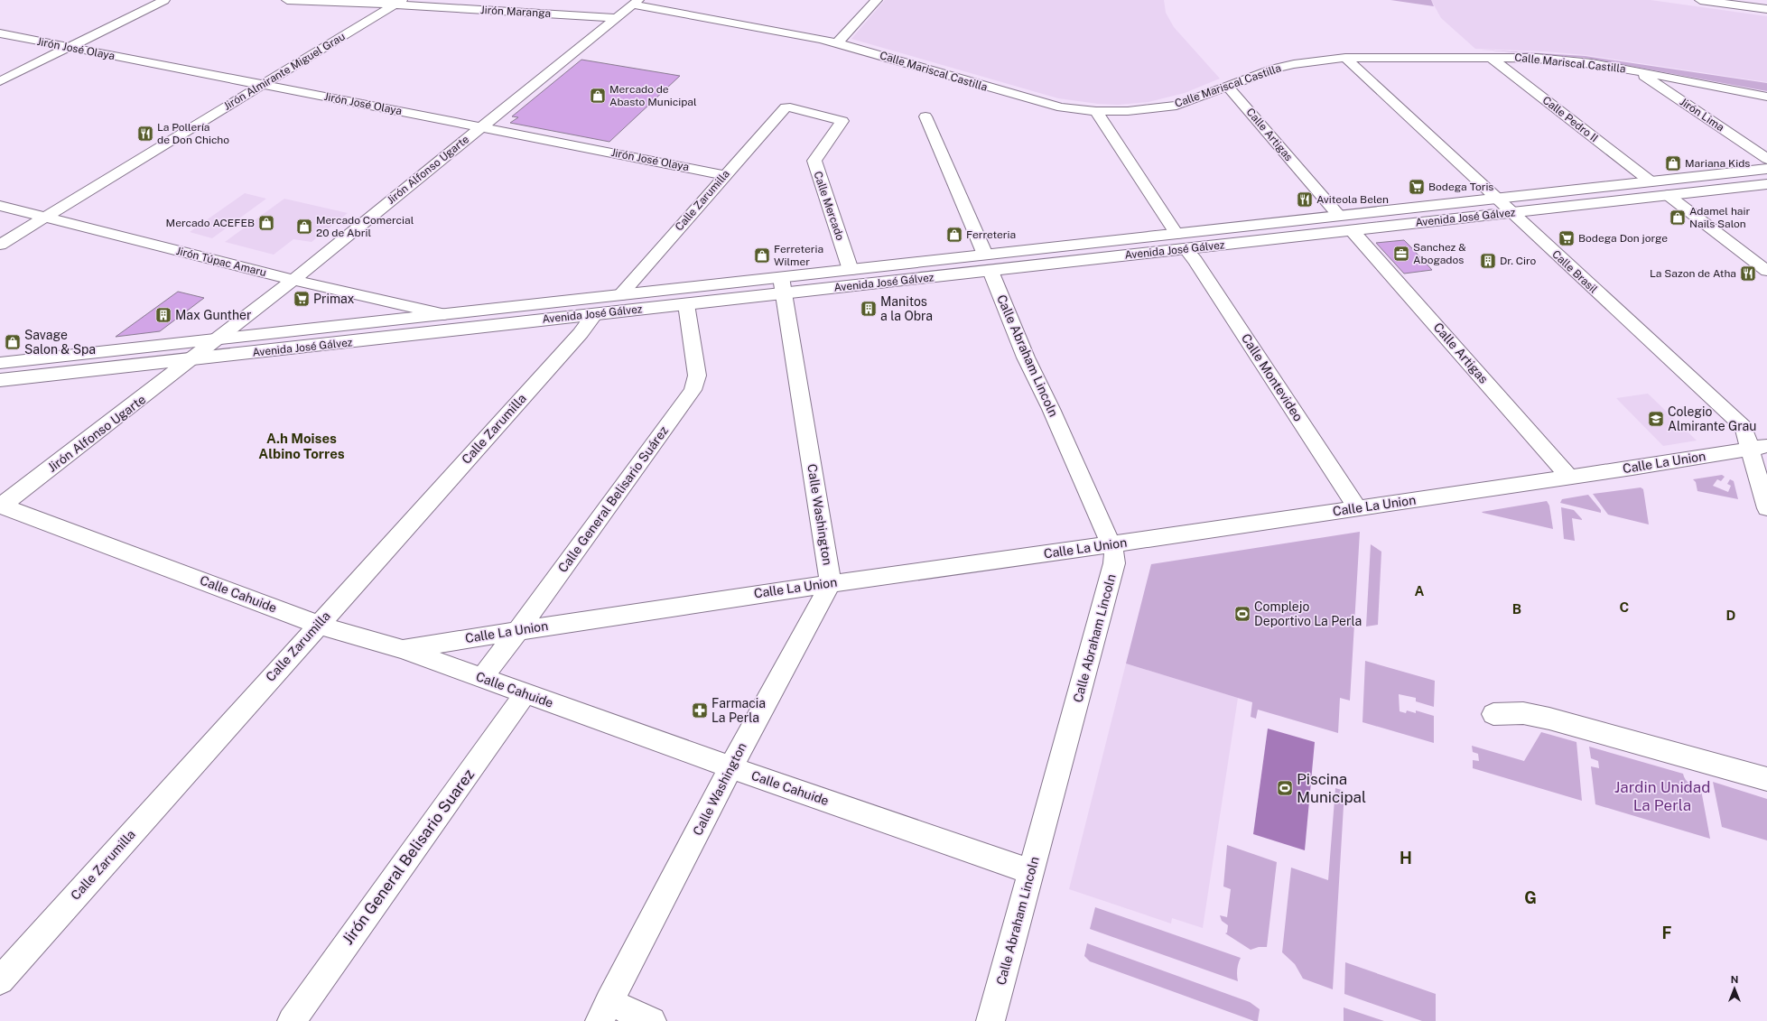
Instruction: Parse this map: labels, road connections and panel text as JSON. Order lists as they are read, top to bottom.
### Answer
{
  "streets": {
    "street": [
      "Jirón Maranga",
      "Jirón José Olaya",
      "Calle Mariscal Castilla",
      "Jirón Almirante Miguel Grau",
      "Jirón Lima",
      "Calle Pedro II",
      "Calle Artigas",
      "Jirón Alfonso Ugarte",
      "Calle Zarumilla",
      "Calle Mercado",
      "Avenida José Gálvez",
      "Jirón Túpac Amaru",
      "Calle Brasil",
      "Calle Abraham Lincoln",
      "Calle Montevideo",
      "Calle La Union",
      "Calle General Belisario Suárez",
      "Calle Washington",
      "Calle Cahuide",
      "Jirón General Belisario Suarez"
    ]
  },
  "crossings": [
    ["Jirón Maranga", "Jirón Almirante Miguel Grau"],
    ["Jirón Maranga", "Jirón Alfonso Ugarte"],
    ["Jirón José Olaya", "Jirón Almirante Miguel Grau"],
    ["Jirón José Olaya", "Jirón Alfonso Ugarte"],
    ["Jirón José Olaya", "Calle Zarumilla"],
    ["Calle Mariscal Castilla", "Jirón Lima"],
    ["Calle Mariscal Castilla", "Calle Pedro II"],
    ["Calle Mariscal Castilla", "Calle Artigas"],
    ["Calle Mariscal Castilla", "Jirón Alfonso Ugarte"],
    ["Calle Mariscal Castilla", "Calle Brasil"],
    ["Jirón Almirante Miguel Grau", "Jirón Túpac Amaru"],
    ["Calle Pedro II", "Avenida José Gálvez"],
    ["Calle Artigas", "Avenida José Gálvez"],
    ["Calle Artigas", "Calle La Union"],
    ["Jirón Alfonso Ugarte", "Avenida José Gálvez"],
    ["Jirón Alfonso Ugarte", "Jirón Túpac Amaru"],
    ["Jirón Alfonso Ugarte", "Calle Cahuide"],
    ["Calle Zarumilla", "Calle Mercado"],
    ["Calle Zarumilla", "Avenida José Gálvez"],
    ["Calle Zarumilla", "Calle Cahuide"],
    ["Calle Mercado", "Avenida José Gálvez"],
    ["Avenida José Gálvez", "Jirón Túpac Amaru"],
    ["Avenida José Gálvez", "Calle Brasil"],
    ["Avenida José Gálvez", "Calle Abraham Lincoln"],
    ["Avenida José Gálvez", "Calle Montevideo"],
    ["Avenida José Gálvez", "Calle General Belisario Suárez"],
    ["Avenida José Gálvez", "Calle Washington"],
    ["Calle Brasil", "Calle La Union"],
    ["Calle Abraham Lincoln", "Calle La Union"],
    ["Calle Abraham Lincoln", "Calle Cahuide"],
    ["Calle Montevideo", "Calle La Union"],
    ["Calle La Union", "Calle General Belisario Suárez"],
    ["Calle La Union", "Calle Washington"],
    ["Calle La Union", "Calle Cahuide"],
    ["Calle General Belisario Suárez", "Calle Cahuide"],
    ["Calle Washington", "Calle Cahuide"],
    ["Calle Cahuide", "Jirón General Belisario Suarez"]
  ],
  "districts": [
    "A.h Moises Albino Torres",
    "A",
    "C",
    "B",
    "D",
    "H",
    "G",
    "F"
  ],
  "parks": ["Jardin Unidad La Perla"],
  "places": {
    "shop": [
      "Mercado de Abasto Municipal",
      "Mariana Kids",
      "Adamel hair Nails Salon",
      "Mercado ACEFEB",
      "Mercado Comercial 20 de Abril",
      "Ferreteria",
      "Ferreteria Wilmer",
      "Savage Salon & Spa"
    ],
    "restaurant": ["La Pollería de Don Chicho", "Aviteola Belen", "La Sazon de Atha"],
    "supermarket": ["Bodega Toris", "Bodega Don jorge", "Primax"],
    "office": ["Sanchez & Abogados"],
    "building": ["Dr. Ciro", "Manitos a la Obra", "Max Gunther"],
    "school or university": ["Colegio Almirante Grau"],
    "sports": ["Complejo Deportivo La Perla", "Piscina Municipal"],
    "pharmacy": ["Farmacia La Perla"]
  },
  "north": "top"
}
